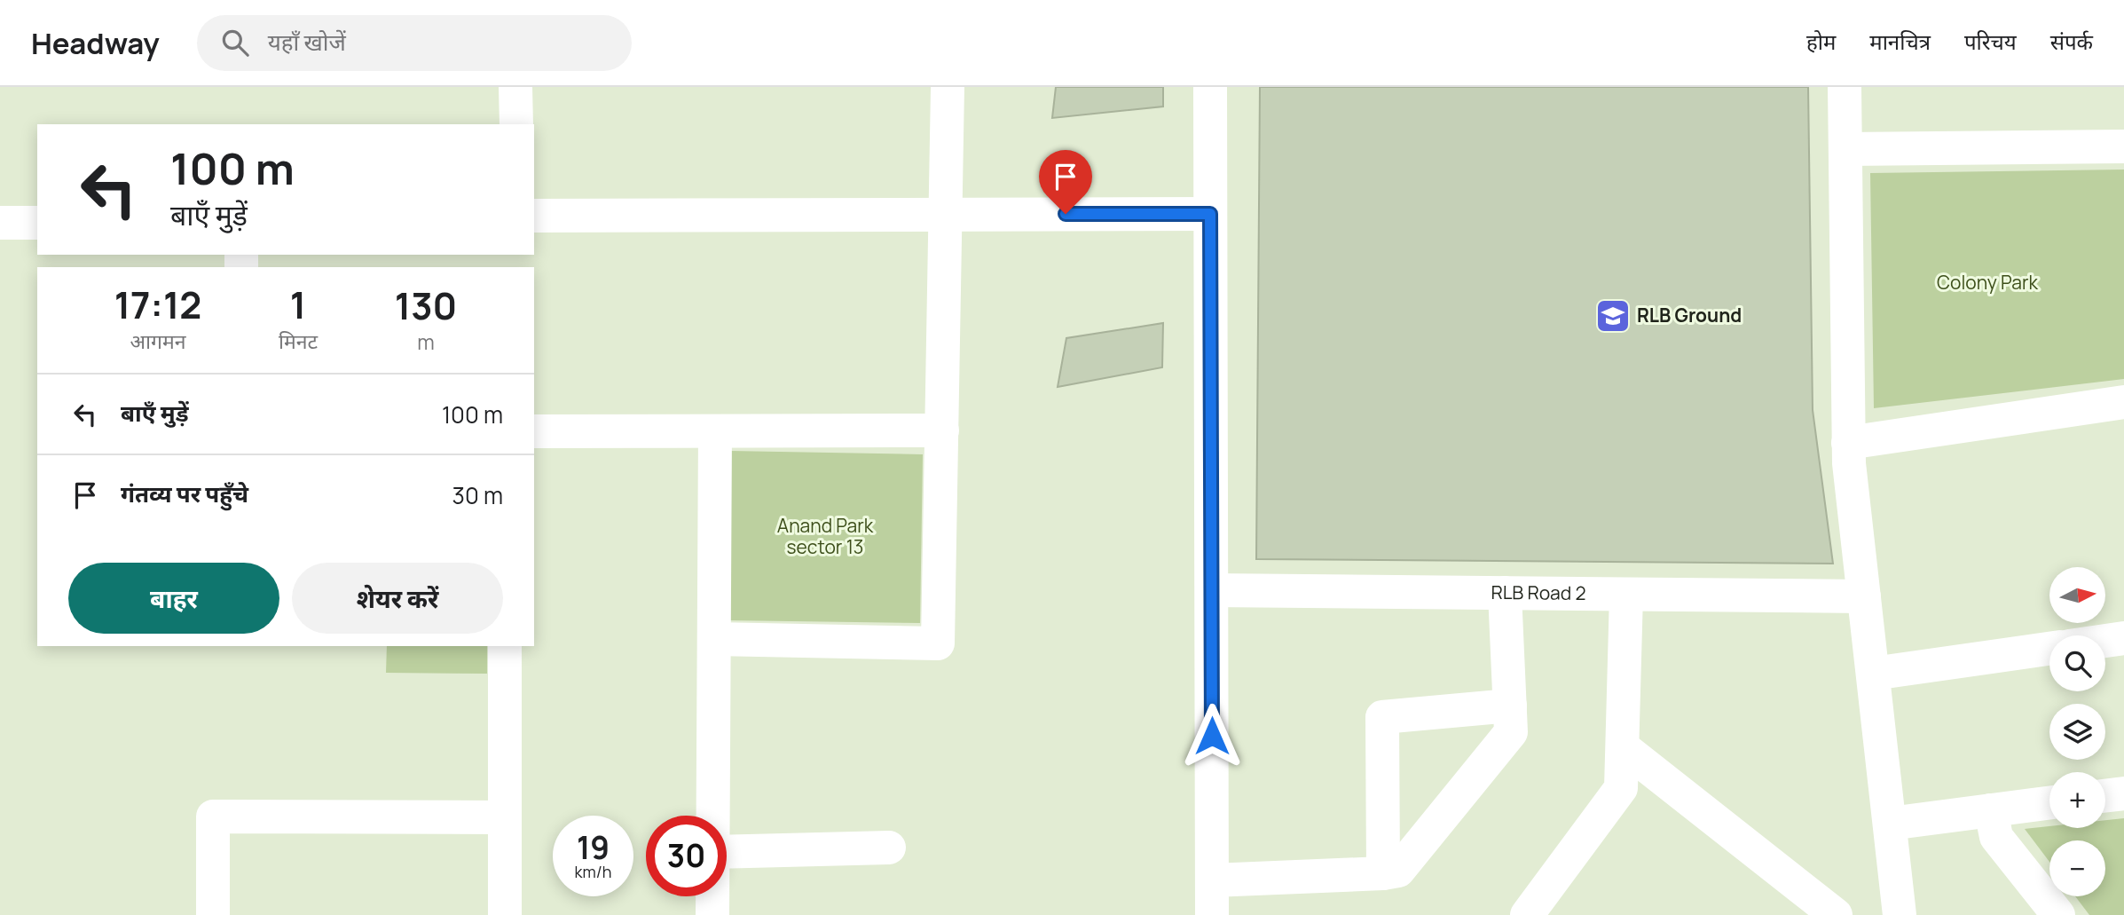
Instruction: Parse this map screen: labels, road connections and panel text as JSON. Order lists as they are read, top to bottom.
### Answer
{
  "streets": {
    "street": ["RLB Road 2"]
  },
  "parks": ["Colony Park", "Anand Park sector 13"],
  "places": {
    "school or university": ["RLB Ground"]
  },
  "north": "right",
  "page": {
    "header": "Headway",
    "search": "यहाँ खोजें",
    "nav": [
      "होम",
      "मानचित्र",
      "परिचय",
      "संपर्क"
    ],
    "turn": ["100 m", "बाएँ मुड़ें"],
    "eta": [
      "17:12",
      "आगमन",
      "1",
      "मिनट",
      "130",
      "m"
    ],
    "list": [
      {
        "name": "बाएँ मुड़ें",
        "value": "100 m"
      },
      {
        "name": "गंतव्य पर पहुँचे",
        "value": "30 m"
      }
    ],
    "buttons": ["बाहर", "शेयर करें"],
    "map_buttons": ["+", "−"],
    "speed": "19 km/h",
    "limit": "30"
  }
}
